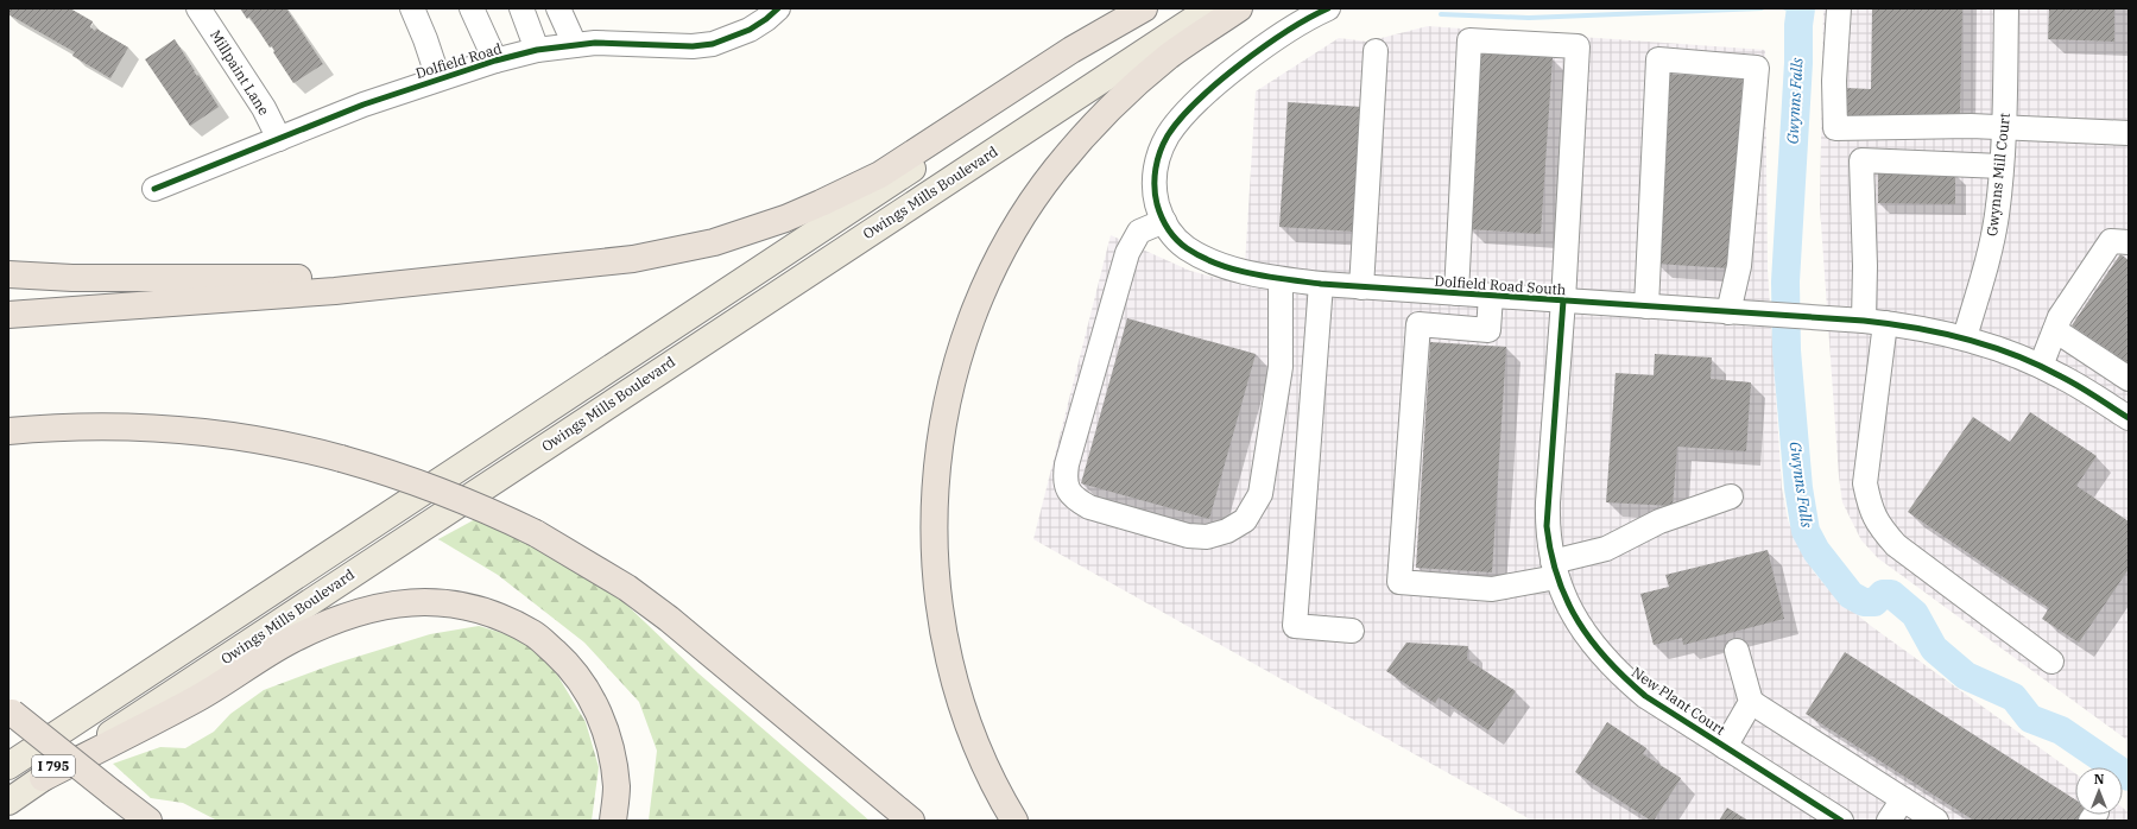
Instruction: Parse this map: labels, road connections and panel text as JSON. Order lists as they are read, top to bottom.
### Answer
{
  "streets": {
    "main road": ["Owings Mills Boulevard"],
    "street": [
      "Dolfield Road",
      "Millpaint Lane",
      "Gwynns Mill Court",
      "Dolfield Road South",
      "New Plant Court"
    ]
  },
  "crossings": [
    ["Dolfield Road", "Millpaint Lane"],
    ["Gwynns Mill Court", "Dolfield Road South"],
    ["Dolfield Road South", "New Plant Court"]
  ],
  "water": ["Gwynns Falls"],
  "north": "top"
}
